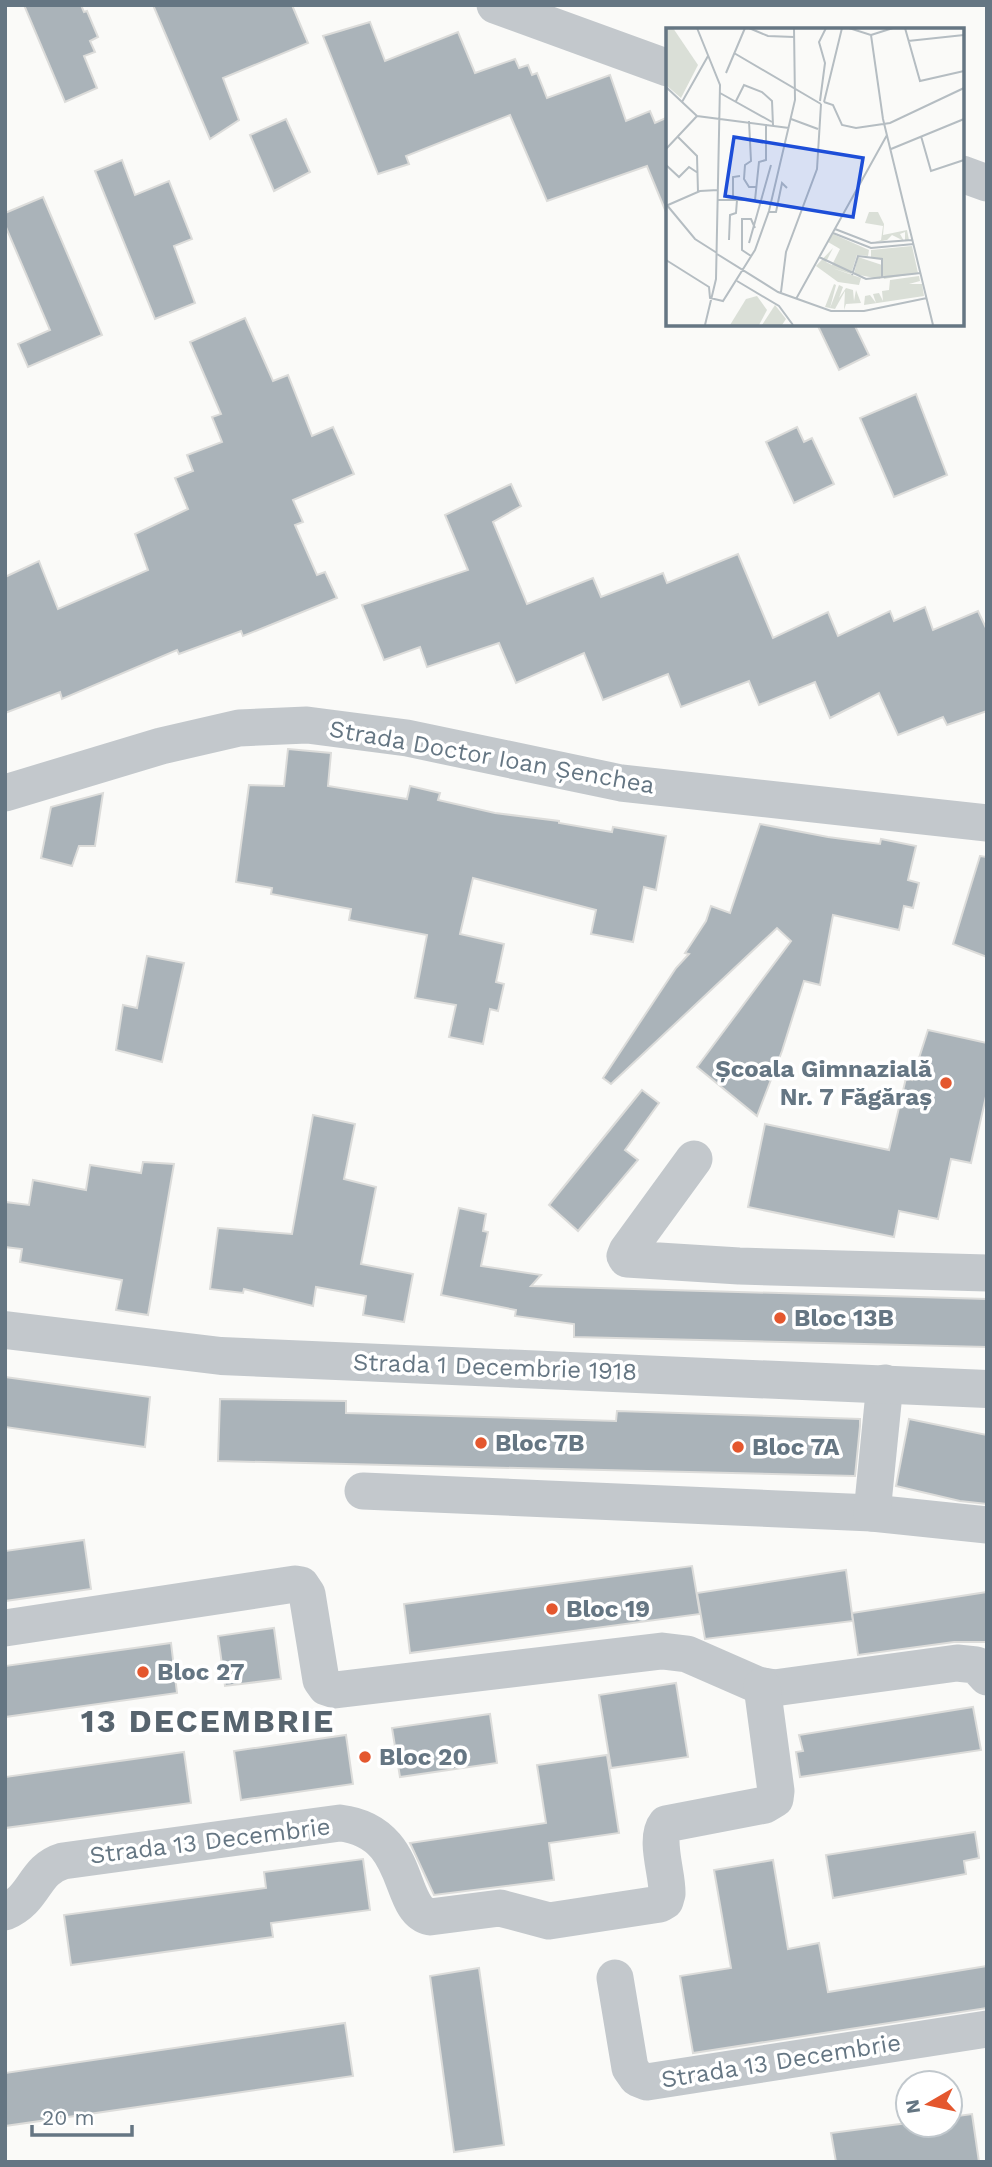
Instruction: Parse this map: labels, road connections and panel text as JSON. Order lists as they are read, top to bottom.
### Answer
{
  "streets": {
    "street": ["Strada Doctor Ioan Șenchea", "Strada 1 Decembrie 1918", "Strada 13 Decembrie"]
  },
  "districts": ["13 DECEMBRIE"],
  "places": [
    "Școala Gimnazială Nr. 7 Făgăraș",
    "Bloc 13B",
    "Bloc 7B",
    "Bloc 7A",
    "Bloc 19",
    "Bloc 27",
    "Bloc 20"
  ],
  "scale_bar": "20 m",
  "north": "left"
}
